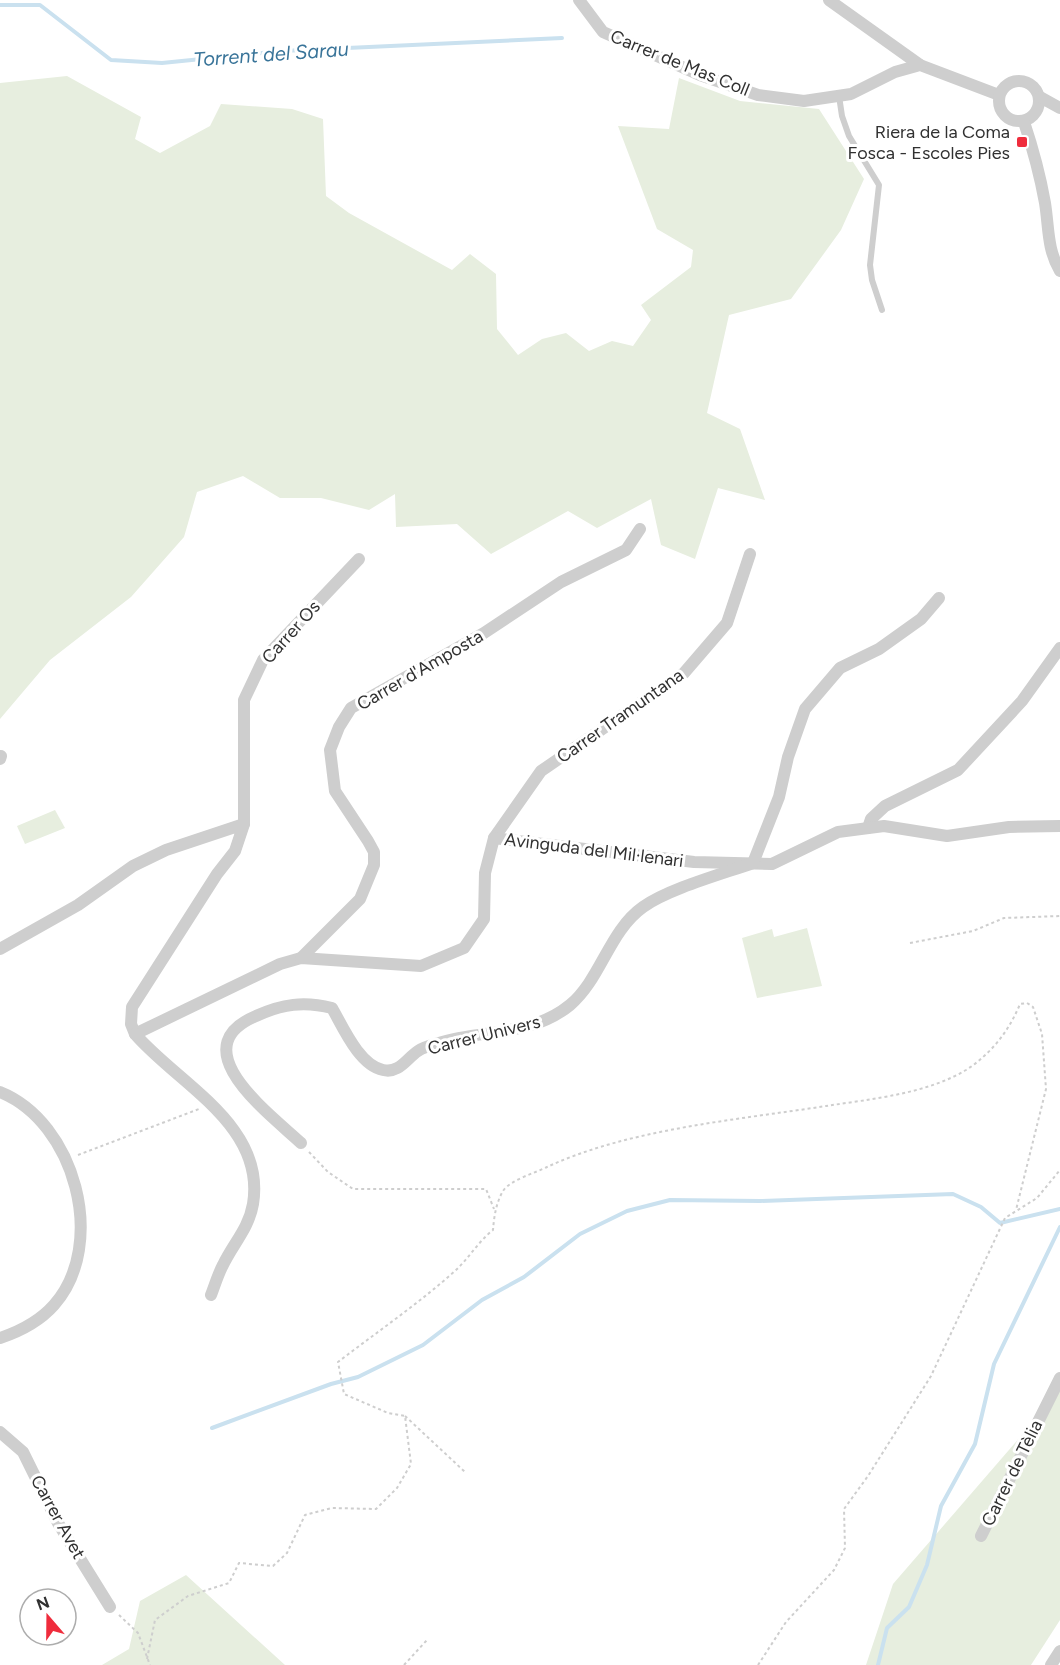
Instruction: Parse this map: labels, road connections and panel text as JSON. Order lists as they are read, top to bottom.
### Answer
{
  "streets": {
    "street": [
      "Carrer de Mas Coll",
      "Carrer Os",
      "Carrer d'Amposta",
      "Carrer Tramuntana",
      "Avinguda del Mil·lenari",
      "Carrer Univers",
      "Carrer de Tèlia",
      "Carrer Avet"
    ]
  },
  "crossings": [
    ["Carrer d'Amposta", "Avinguda del Mil·lenari"],
    ["Carrer Tramuntana", "Avinguda del Mil·lenari"],
    ["Avinguda del Mil·lenari", "Carrer Univers"]
  ],
  "water": ["Torrent del Sarau"],
  "places": {
    "transit": ["Riera de la Coma Fosca - Escoles Pies"]
  },
  "north": "top"
}
